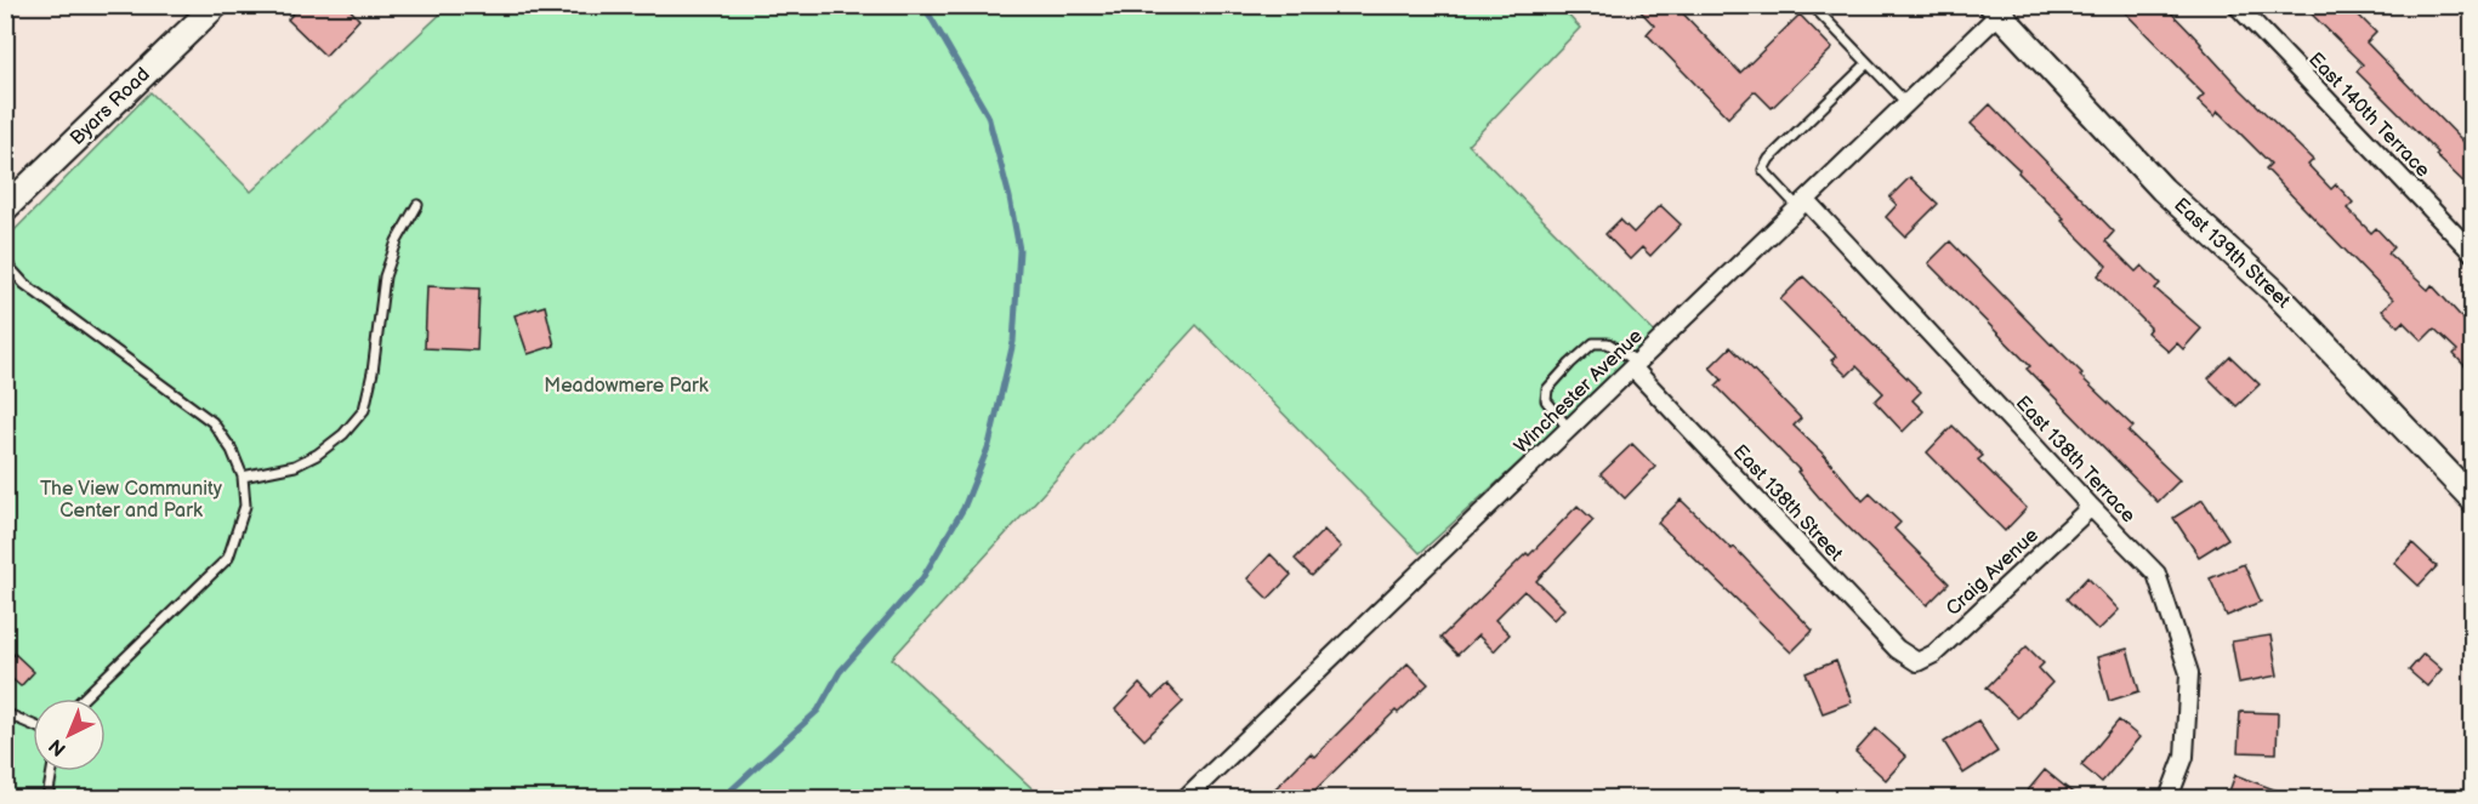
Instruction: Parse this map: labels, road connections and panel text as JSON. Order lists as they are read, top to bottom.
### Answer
{
  "streets": {
    "street": [
      "Byars Road",
      "East 140th Terrace",
      "East 139th Street",
      "Winchester Avenue",
      "East 138th Terrace",
      "East 138th Street",
      "Craig Avenue"
    ]
  },
  "crossings": [
    ["East 139th Street", "Winchester Avenue"],
    ["Winchester Avenue", "East 138th Terrace"],
    ["Winchester Avenue", "East 138th Street"],
    ["East 138th Terrace", "Craig Avenue"],
    ["East 138th Street", "Craig Avenue"]
  ],
  "parks": ["Meadowmere Park", "The View Community Center and Park"],
  "north": "bottom left"
}
